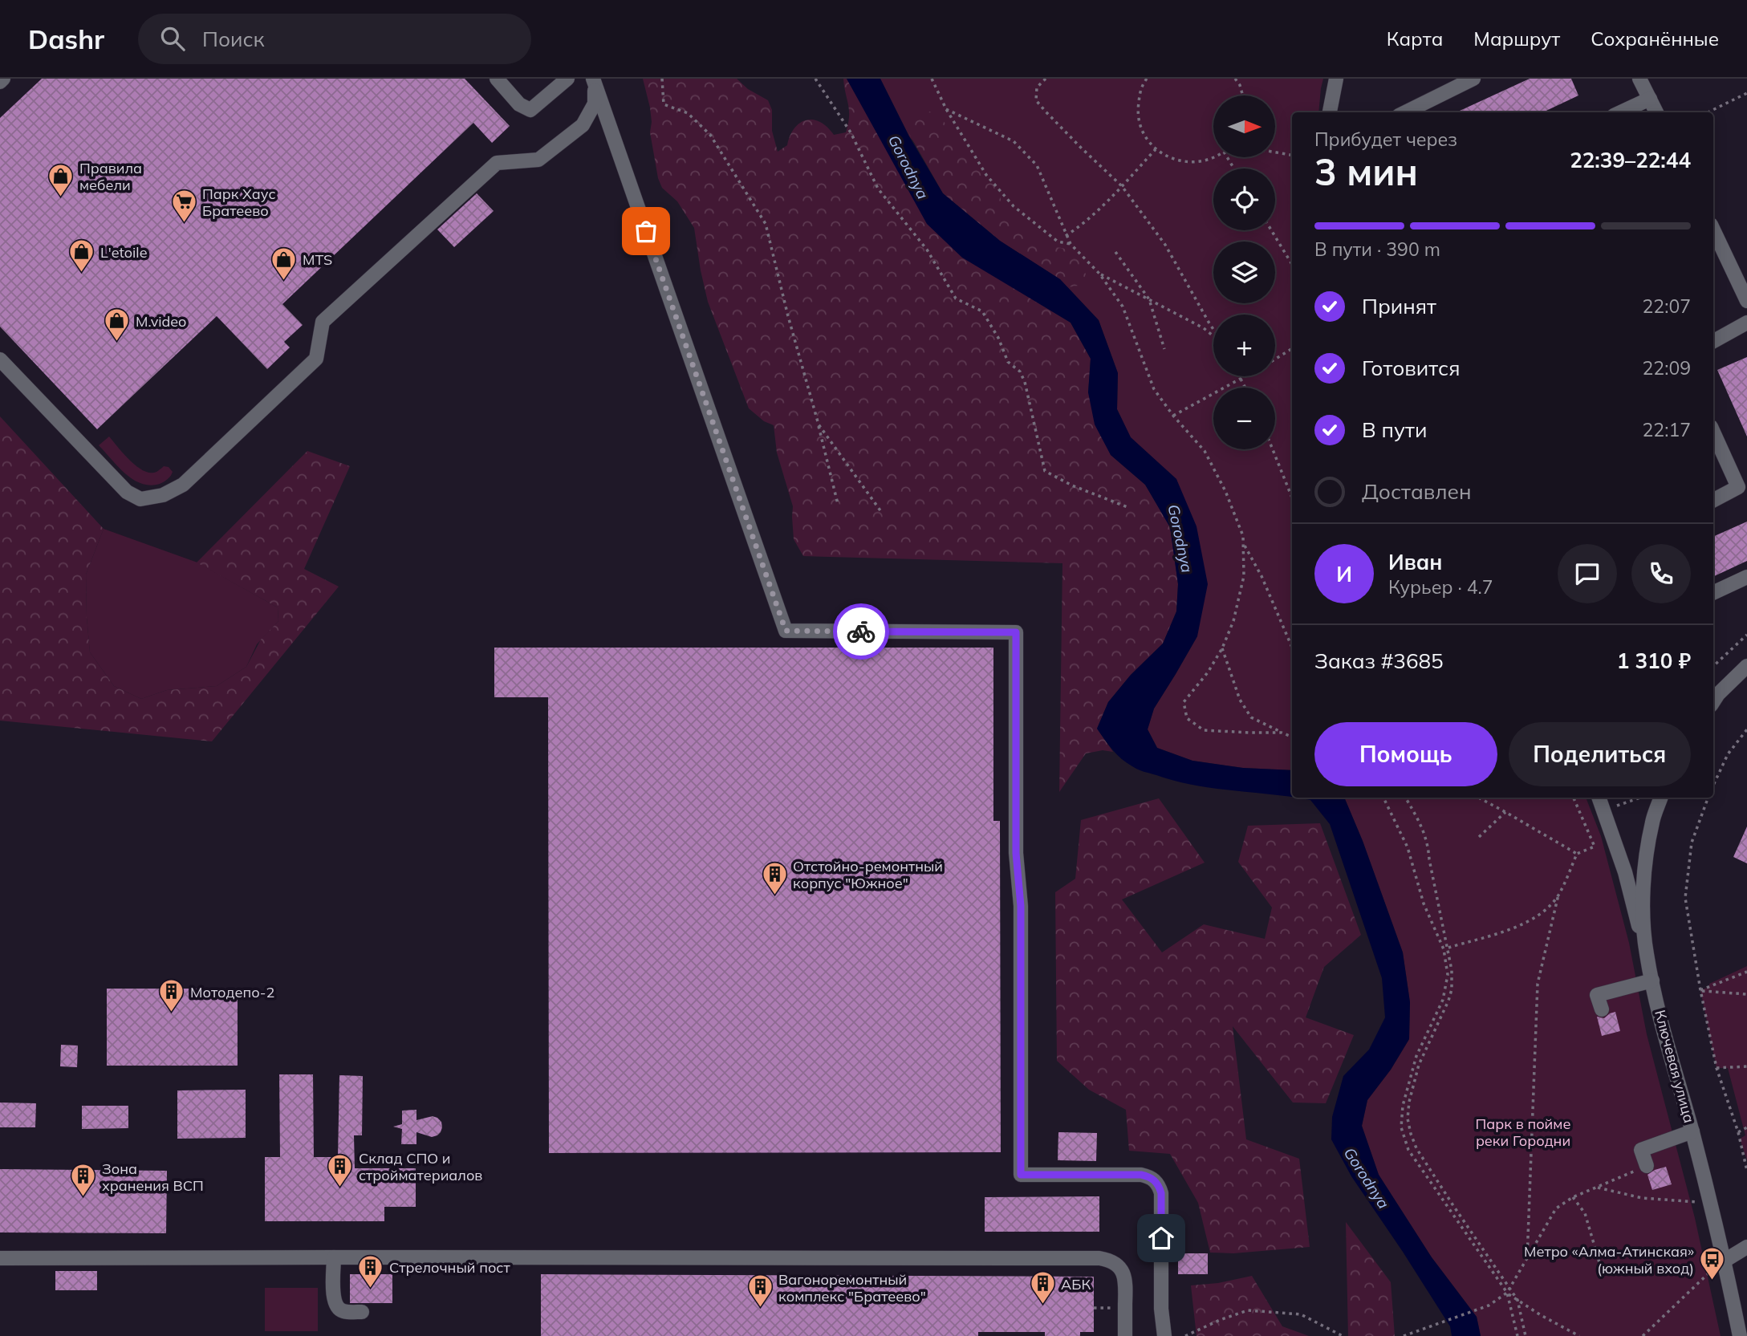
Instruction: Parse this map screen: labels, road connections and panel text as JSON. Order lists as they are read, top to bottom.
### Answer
{
  "streets": {
    "street": ["Ключевая улица"]
  },
  "water": ["Gorodnya"],
  "parks": ["Парк в пойме реки Городни"],
  "places": {
    "shop": [
      "Правила мебели",
      "L'etoile",
      "MTS",
      "M.video"
    ],
    "supermarket": ["Парк Хаус Братеево"],
    "building": [
      "Отстойно-ремонтный корпус \"Южное\"",
      "Мотодепо-2",
      "Склад СПО и стройматериалов",
      "Зона хранения ВСП",
      "Стрелочный пост",
      "АБК",
      "Вагоноремонтный комплекс \"Братеево\""
    ],
    "bus stop": ["Метро «Алма-Атинская» (южный вход)"]
  },
  "north": "right",
  "page": {
    "header": "Dashr",
    "search": "Поиск",
    "nav": ["Карта", "Маршрут", "Сохранённые"],
    "map_buttons": ["+", "−"],
    "heading": ["3 мин", "Прибудет через", "22:39–22:44"],
    "panel": [
      "Иван",
      "Курьер · 4.7",
      "Заказ #3685",
      "1 310 ₽"
    ],
    "bar": "В пути · 390 m",
    "list": [
      ["Принят", "22:07"],
      ["Готовится", "22:09"],
      ["В пути", "22:17"],
      "Доставлен"
    ],
    "round": "И",
    "buttons": ["Помощь", "Поделиться"]
  }
}
